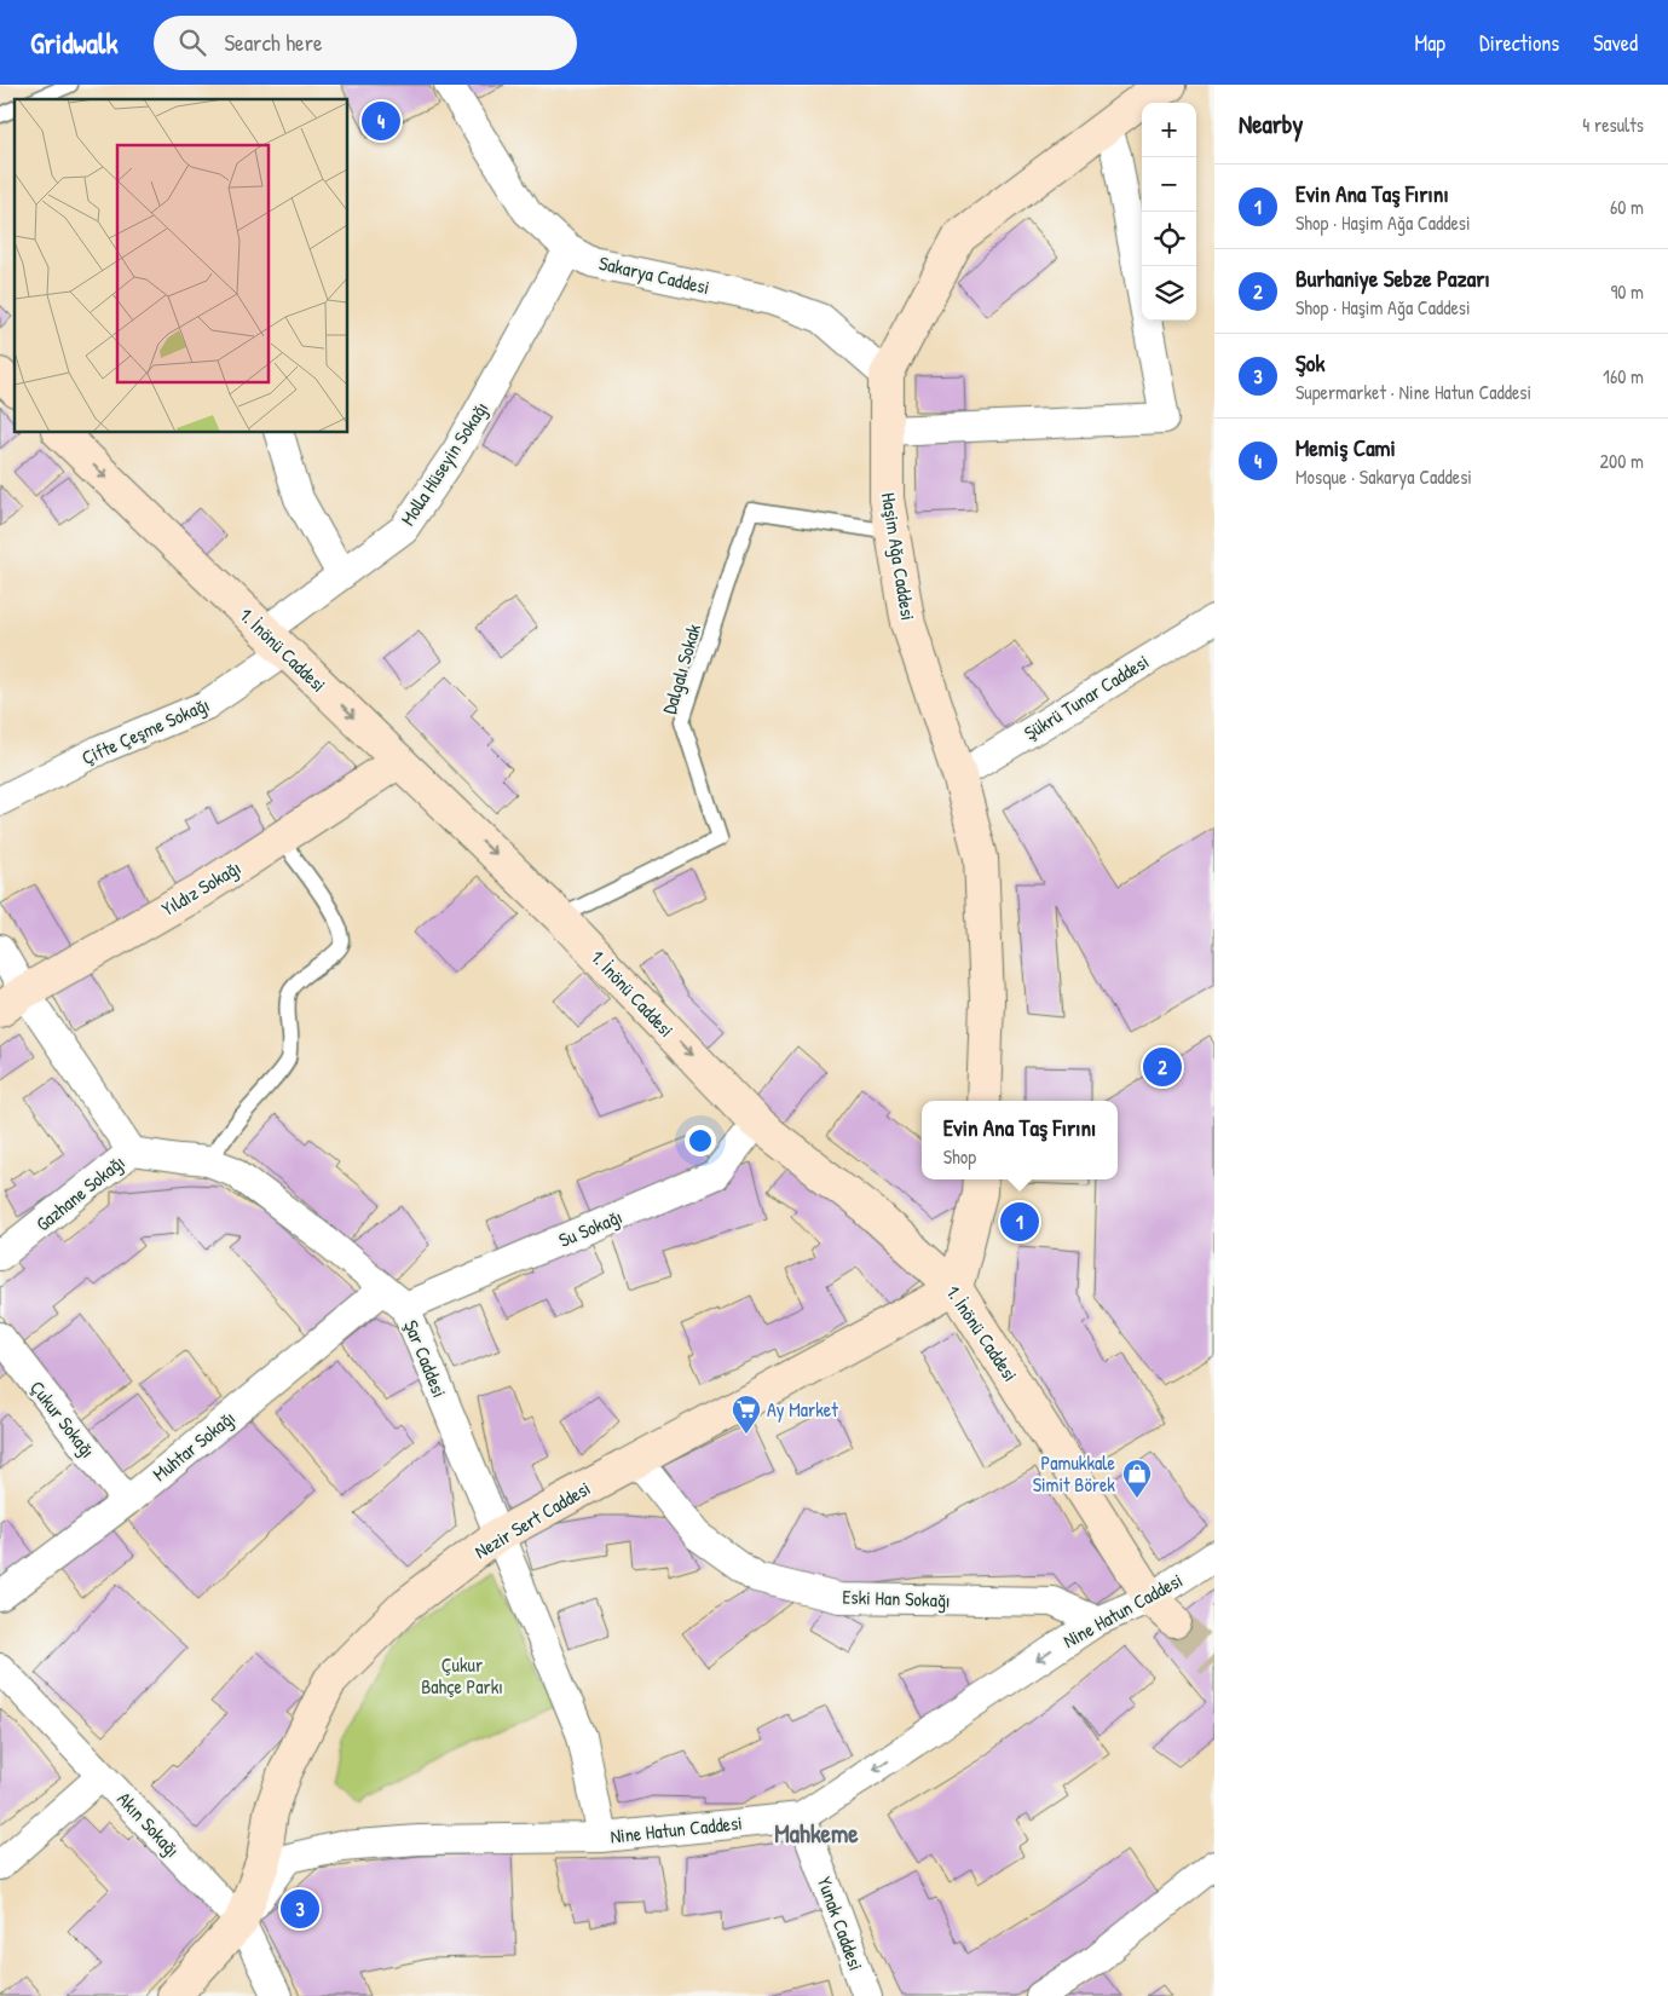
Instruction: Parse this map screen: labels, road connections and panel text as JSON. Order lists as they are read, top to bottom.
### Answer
{
  "streets": {
    "street": [
      "Sakarya Caddesi",
      "Molla Hüseyin Sokağı",
      "Haşim Ağa Caddesi",
      "1. İnönü Caddesi",
      "Şükrü Tunar Caddesi",
      "Çifte Çeşme Sokağı",
      "Yıldız Sokağı",
      "Gazhane Sokağı",
      "Su Sokağı",
      "Şar Caddesi",
      "Çukur Sokağı",
      "Muhtar Sokağı",
      "Nezir Sert Caddesi",
      "Eski Han Sokağı",
      "Nine Hatun Caddesi",
      "Akın Sokağı",
      "Yunak Caddesi"
    ],
    "lane": ["Dalgalı Sokak"]
  },
  "crossings": [
    ["Sakarya Caddesi", "Molla Hüseyin Sokağı"],
    ["Sakarya Caddesi", "Haşim Ağa Caddesi"],
    ["Molla Hüseyin Sokağı", "1. İnönü Caddesi"],
    ["Molla Hüseyin Sokağı", "Çifte Çeşme Sokağı"],
    ["Haşim Ağa Caddesi", "Dalgalı Sokak"],
    ["Haşim Ağa Caddesi", "Şükrü Tunar Caddesi"],
    ["1. İnönü Caddesi", "Dalgalı Sokak"],
    ["1. İnönü Caddesi", "Çifte Çeşme Sokağı"],
    ["1. İnönü Caddesi", "Yıldız Sokağı"],
    ["1. İnönü Caddesi", "Su Sokağı"],
    ["1. İnönü Caddesi", "Nezir Sert Caddesi"],
    ["1. İnönü Caddesi", "Nine Hatun Caddesi"],
    ["Gazhane Sokağı", "Şar Caddesi"],
    ["Su Sokağı", "Şar Caddesi"],
    ["Su Sokağı", "Muhtar Sokağı"],
    ["Şar Caddesi", "Muhtar Sokağı"],
    ["Şar Caddesi", "Nezir Sert Caddesi"],
    ["Şar Caddesi", "Nine Hatun Caddesi"],
    ["Çukur Sokağı", "Muhtar Sokağı"],
    ["Nezir Sert Caddesi", "Eski Han Sokağı"],
    ["Nezir Sert Caddesi", "Nine Hatun Caddesi"],
    ["Nezir Sert Caddesi", "Akın Sokağı"],
    ["Eski Han Sokağı", "Nine Hatun Caddesi"],
    ["Nine Hatun Caddesi", "Akın Sokağı"],
    ["Nine Hatun Caddesi", "Yunak Caddesi"]
  ],
  "one_way": ["1. İnönü Caddesi"],
  "districts": ["Mahkeme"],
  "parks": ["Çukur Bahçe Parkı"],
  "places": {
    "supermarket": ["Ay Market"],
    "shop": ["Pamukkale Simit Börek"]
  },
  "page": {
    "header": "Gridwalk",
    "search": "Search here",
    "nav": ["Map", "Directions", "Saved"],
    "heading": ["Nearby", "4 results"],
    "pins": [
      "4",
      "2",
      "1",
      "3"
    ],
    "map_buttons": ["+", "−"],
    "list": [
      {
        "mark": "1",
        "name": "Evin Ana Taş Fırını",
        "note": "Shop · Haşim Ağa Caddesi",
        "value": "60 m"
      },
      {
        "mark": "2",
        "name": "Burhaniye Sebze Pazarı",
        "note": "Shop · Haşim Ağa Caddesi",
        "value": "90 m"
      },
      {
        "mark": "3",
        "name": "Şok",
        "note": "Supermarket · Nine Hatun Caddesi",
        "value": "160 m"
      },
      {
        "mark": "4",
        "name": "Memiş Cami",
        "note": "Mosque · Sakarya Caddesi",
        "value": "200 m"
      }
    ],
    "popup": ["Evin Ana Taş Fırını", "Shop"]
  }
}
